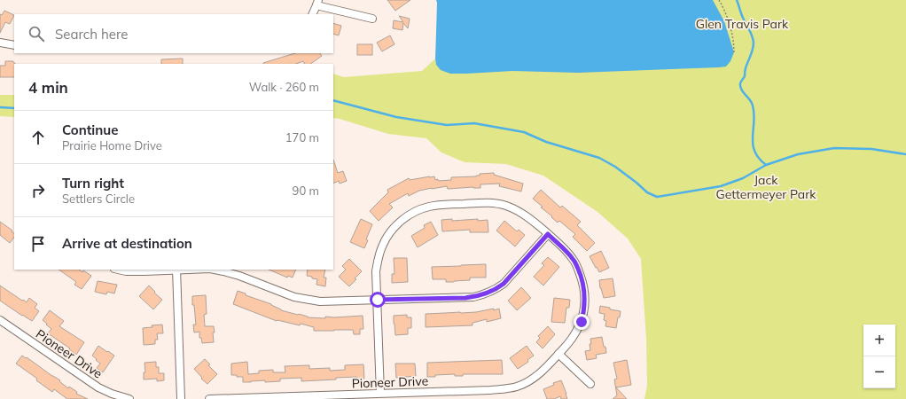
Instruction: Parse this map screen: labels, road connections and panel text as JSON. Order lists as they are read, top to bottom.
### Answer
{
  "streets": {
    "street": ["Pioneer Drive"]
  },
  "parks": ["Glen Travis Park", "Jack Gettermeyer Park"],
  "page": {
    "search": "Search here",
    "heading": ["4 min", "Walk · 260 m"],
    "list": [
      ["Continue", "Prairie Home Drive", "170 m"],
      ["Turn right", "Settlers Circle", "90 m"],
      "Arrive at destination"
    ],
    "map_buttons": ["+", "−"]
  }
}
